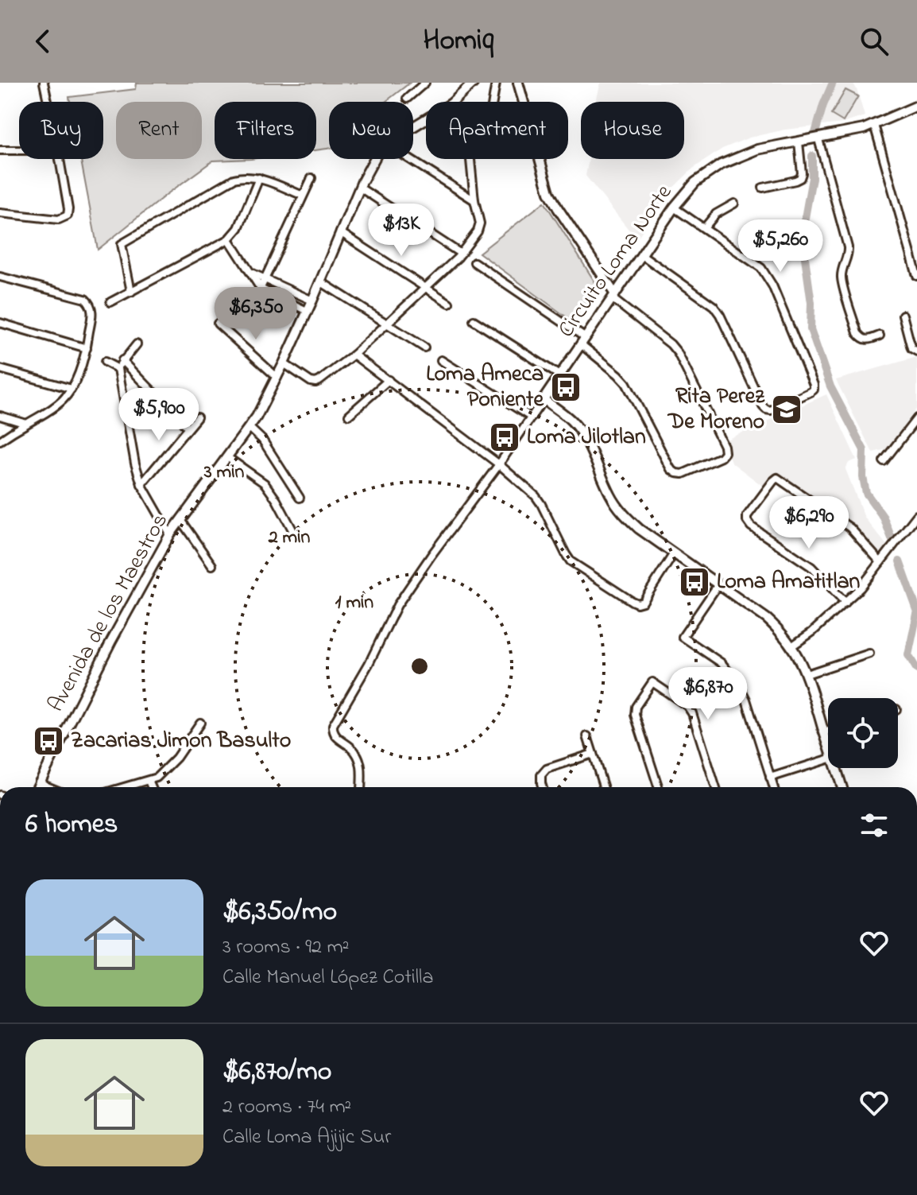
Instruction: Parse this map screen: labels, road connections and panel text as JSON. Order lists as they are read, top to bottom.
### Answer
{
  "streets": {
    "street": ["Circuito Loma Norte", "Avenida de los Maestros"]
  },
  "places": {
    "bus stop": [
      "Loma Ameca Poniente",
      "Loma Jilotlan",
      "Loma Amatitlan",
      "Zacarias Jimon Basulto"
    ],
    "school or university": ["Rita Perez De Moreno"]
  },
  "page": {
    "header": "Homiq",
    "chip": [
      "Buy",
      "Rent",
      "Filters",
      "New",
      "Apartment",
      "House"
    ],
    "price": [
      "$13K",
      "$5,260",
      "$6,350",
      "$5,900",
      "$6,290",
      "$6,870"
    ],
    "heading": "6 homes",
    "list": [
      {
        "name": "$6,350/mo",
        "note": "3 rooms · 92 m² · Calle Manuel López Cotilla"
      },
      {
        "name": "$6,870/mo",
        "note": "2 rooms · 74 m² · Calle Loma Ajijic Sur"
      }
    ]
  },
  "rings": ["3 min", "2 min", "1 min"]
}
